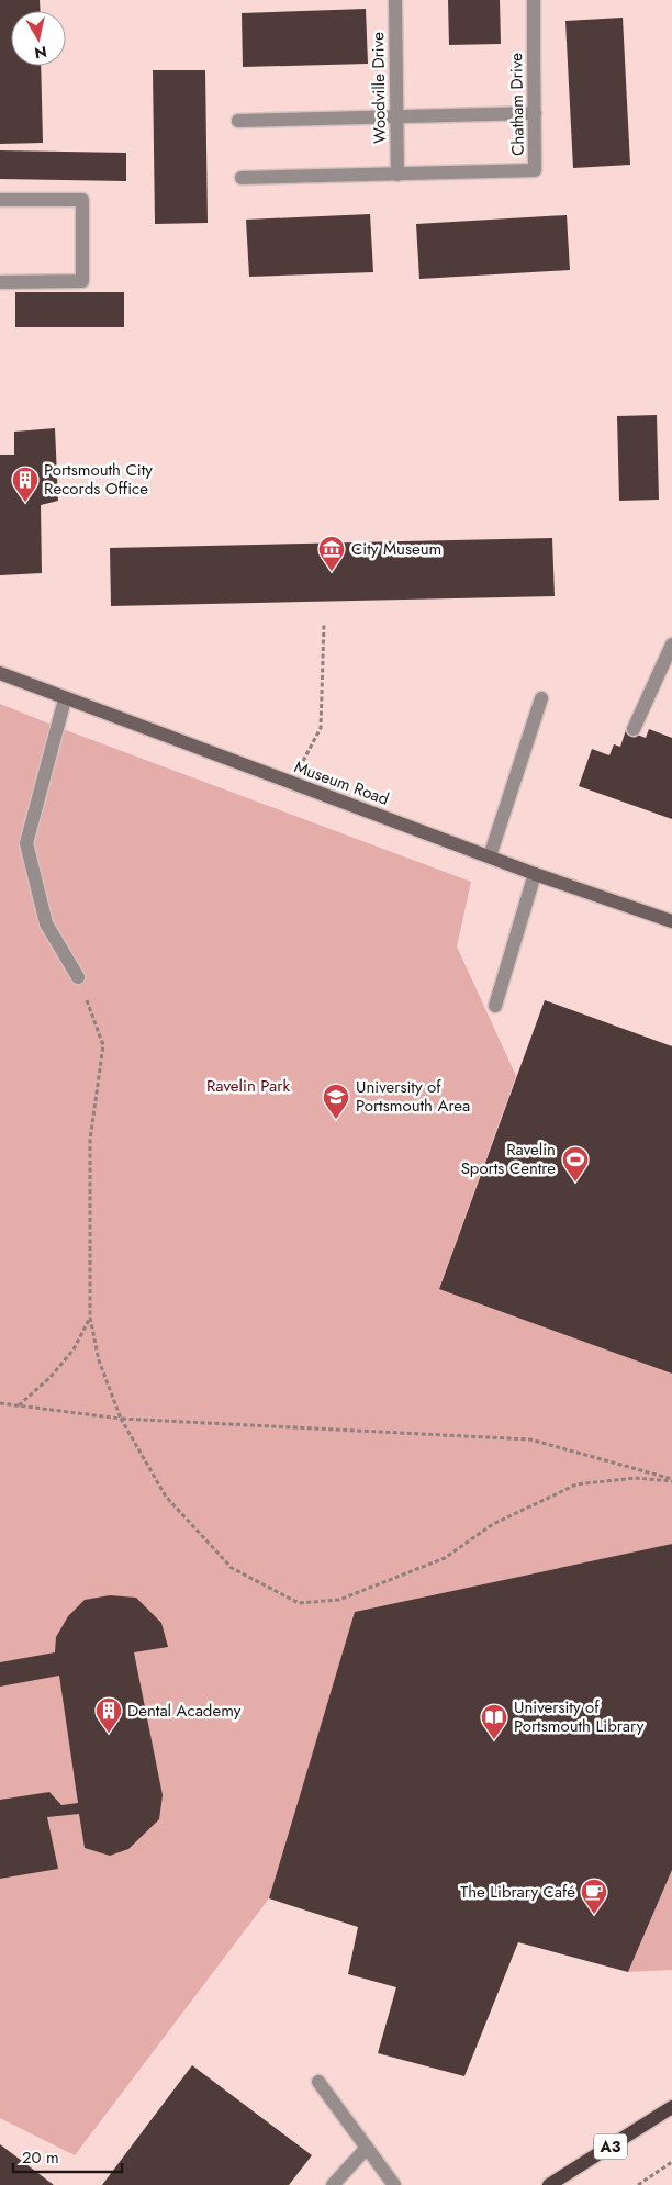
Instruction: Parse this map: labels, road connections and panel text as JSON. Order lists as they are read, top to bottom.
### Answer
{
  "streets": {
    "main road": ["Museum Road", "A3"],
    "street": ["Woodville Drive", "Chatham Drive"]
  },
  "crossings": [
    ["Woodville Drive", "Chatham Drive"]
  ],
  "parks": ["Ravelin Park"],
  "places": {
    "building": ["Portsmouth City Records Office", "Dental Academy"],
    "museum": ["City Museum"],
    "school or university": ["University of Portsmouth Area"],
    "sports": ["Ravelin Sports Centre"],
    "library": ["University of Portsmouth Library"],
    "cafe": ["The Library Café"]
  },
  "scale_bar": "20 m",
  "north": "bottom"
}
